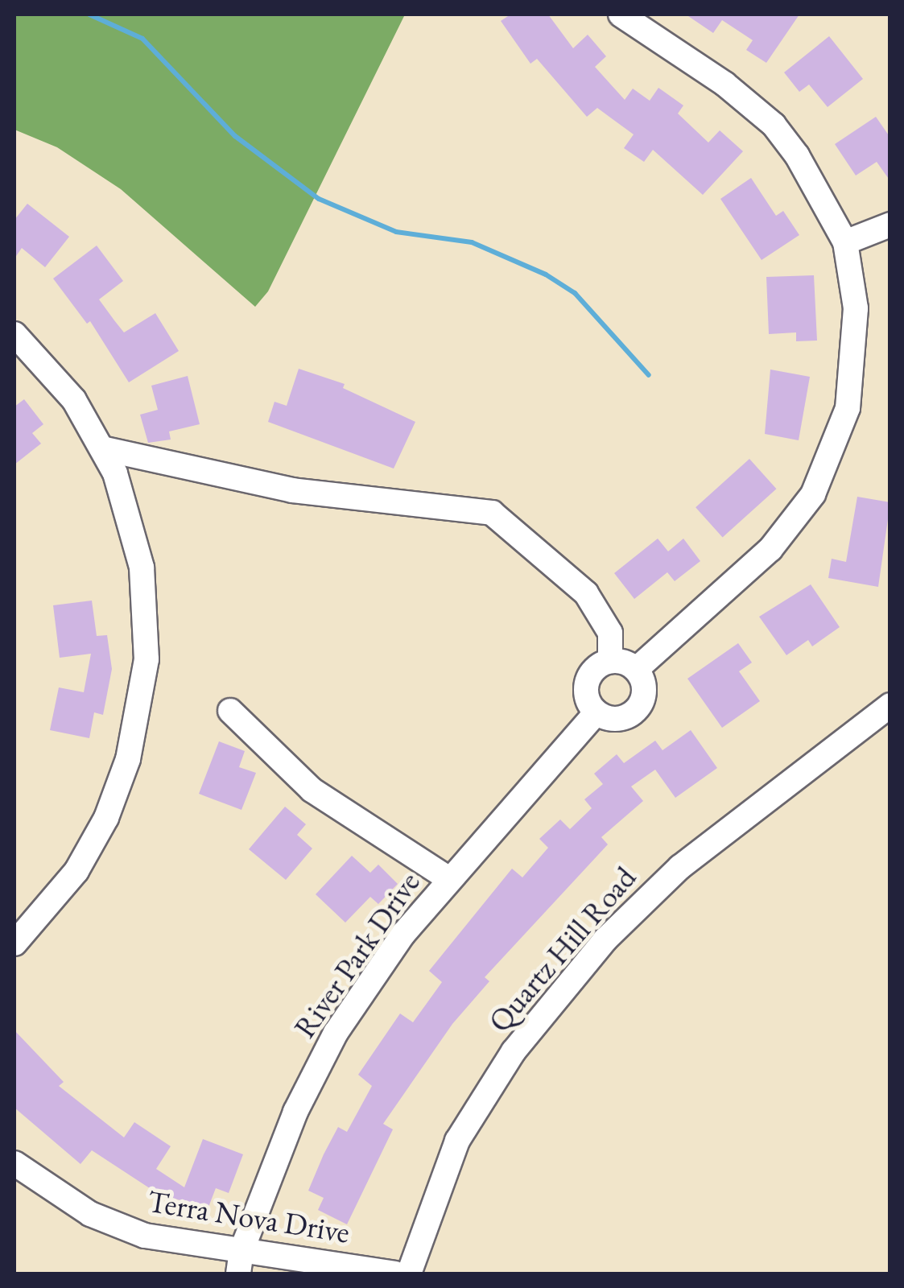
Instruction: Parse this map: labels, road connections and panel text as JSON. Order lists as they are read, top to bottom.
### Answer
{
  "streets": {
    "street": ["Quartz Hill Road", "River Park Drive", "Terra Nova Drive"]
  },
  "crossings": [
    ["River Park Drive", "Terra Nova Drive"]
  ]
}
